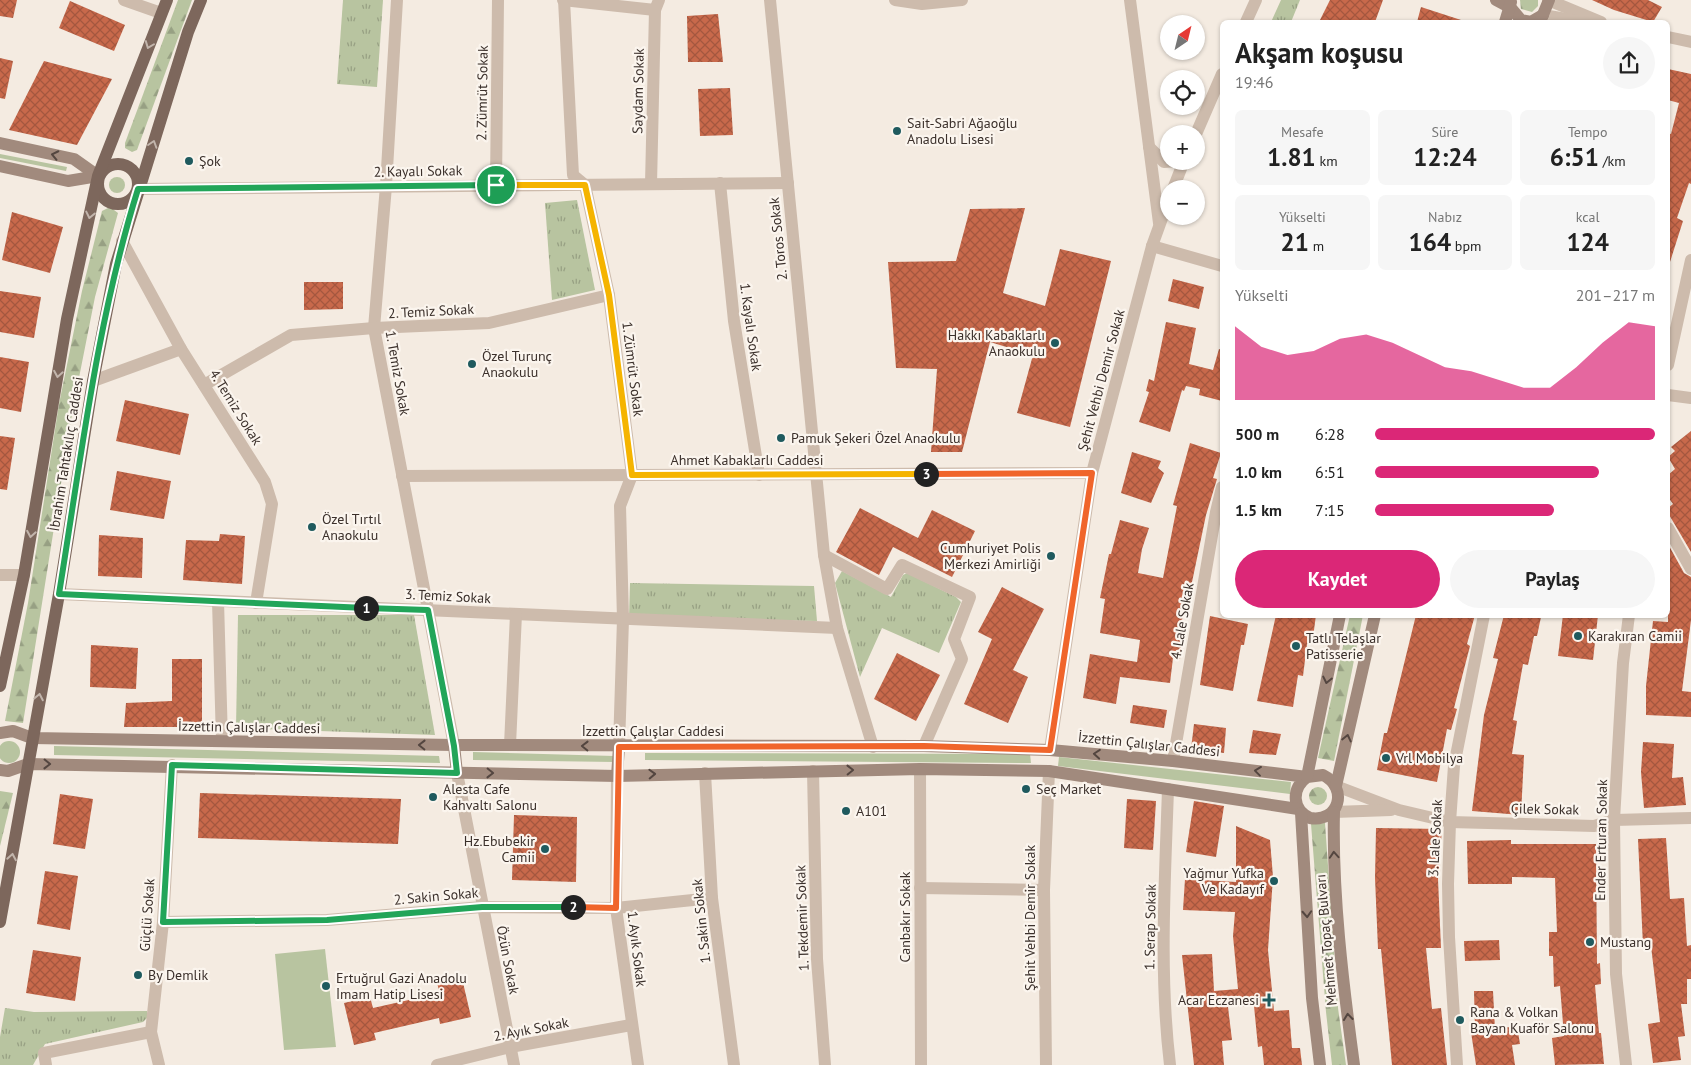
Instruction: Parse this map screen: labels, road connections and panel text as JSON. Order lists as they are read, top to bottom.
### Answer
{
  "streets": {
    "main road": ["İbrahim Tahtakılıç Caddesi"],
    "street": [
      "Saydam Sokak",
      "2. Zümrüt Sokak",
      "2. Kayalı Sokak",
      "2. Toros Sokak",
      "2. Temiz Sokak",
      "1. Kayalı Sokak",
      "1. Zümrüt Sokak",
      "1. Temiz Sokak",
      "Şehit Vehbi Demir Sokak",
      "4. Temiz Sokak",
      "Ahmet Kabaklarlı Caddesi",
      "3. Temiz Sokak",
      "4. Lale Sokak",
      "İzzettin Çalışlar Caddesi",
      "Çilek Sokak",
      "3. Lale Sokak",
      "Ender Erturan Sokak",
      "2. Sakin Sokak",
      "Güçlü Sokak",
      "Canbakır Sokak",
      "1. Tekdemir Sokak",
      "1. Sakin Sokak",
      "1. Serap Sokak",
      "Mehmet Topaç Bulvarı",
      "1. Ayık Sokak",
      "Özün Sokak",
      "2. Ayık Sokak"
    ]
  },
  "crossings": [
    ["Saydam Sokak", "2. Kayalı Sokak"],
    ["2. Zümrüt Sokak", "2. Kayalı Sokak"],
    ["2. Kayalı Sokak", "2. Toros Sokak"],
    ["2. Kayalı Sokak", "1. Kayalı Sokak"],
    ["2. Kayalı Sokak", "1. Zümrüt Sokak"],
    ["2. Kayalı Sokak", "1. Temiz Sokak"],
    ["2. Kayalı Sokak", "İbrahim Tahtakılıç Caddesi"],
    ["2. Toros Sokak", "Ahmet Kabaklarlı Caddesi"],
    ["2. Toros Sokak", "3. Temiz Sokak"],
    ["2. Toros Sokak", "İzzettin Çalışlar Caddesi"],
    ["2. Temiz Sokak", "1. Zümrüt Sokak"],
    ["2. Temiz Sokak", "1. Temiz Sokak"],
    ["2. Temiz Sokak", "4. Temiz Sokak"],
    ["1. Kayalı Sokak", "Ahmet Kabaklarlı Caddesi"],
    ["1. Zümrüt Sokak", "Ahmet Kabaklarlı Caddesi"],
    ["1. Zümrüt Sokak", "3. Temiz Sokak"],
    ["1. Zümrüt Sokak", "İzzettin Çalışlar Caddesi"],
    ["1. Temiz Sokak", "Ahmet Kabaklarlı Caddesi"],
    ["1. Temiz Sokak", "3. Temiz Sokak"],
    ["1. Temiz Sokak", "İzzettin Çalışlar Caddesi"],
    ["Şehit Vehbi Demir Sokak", "Ahmet Kabaklarlı Caddesi"],
    ["Şehit Vehbi Demir Sokak", "İzzettin Çalışlar Caddesi"],
    ["4. Temiz Sokak", "İbrahim Tahtakılıç Caddesi"],
    ["4. Temiz Sokak", "3. Temiz Sokak"],
    ["İbrahim Tahtakılıç Caddesi", "3. Temiz Sokak"],
    ["İbrahim Tahtakılıç Caddesi", "İzzettin Çalışlar Caddesi"],
    ["4. Lale Sokak", "İzzettin Çalışlar Caddesi"],
    ["İzzettin Çalışlar Caddesi", "Mehmet Topaç Bulvarı"],
    ["Çilek Sokak", "3. Lale Sokak"],
    ["Çilek Sokak", "Ender Erturan Sokak"],
    ["2. Sakin Sokak", "Güçlü Sokak"],
    ["2. Sakin Sokak", "1. Sakin Sokak"],
    ["2. Sakin Sokak", "1. Ayık Sokak"],
    ["2. Sakin Sokak", "Özün Sokak"],
    ["1. Ayık Sokak", "2. Ayık Sokak"],
    ["Özün Sokak", "2. Ayık Sokak"]
  ],
  "places": {
    "other": [
      "Sait-Sabri Ağaoğlu Anadolu Lisesi",
      "Şok",
      "Hakkı Kabaklarlı Anaokulu",
      "Özel Turunç Anaokulu",
      "Pamuk Şekeri Özel Anaokulu",
      "Özel Tırtıl Anaokulu",
      "Cumhuriyet Polis Merkezi Amirliği",
      "Karakıran Camii",
      "Tatlı Telaşlar Patisserie",
      "Vrl Mobilya",
      "Seç Market",
      "Alesta Cafe Kahvaltı Salonu",
      "A101",
      "Hz.Ebubekir Camii",
      "Yağmur Yufka Ve Kadayıf",
      "Mustang",
      "By Demlik",
      "Ertuğrul Gazi Anadolu İmam Hatip Lisesi",
      "Rana & Volkan Bayan Kuaför Salonu"
    ],
    "health": ["Acar Eczanesi"]
  },
  "north": "top right",
  "page": {
    "map_buttons": ["+", "−"],
    "heading": ["Akşam koşusu", "19:46"],
    "stats": [
      ["Mesafe", "1.81 km"],
      ["Süre", "12:24"],
      ["Tempo", "6:51 /km"],
      ["Yükselti", "21 m"],
      ["Nabız", "164 bpm"],
      ["kcal", "124"]
    ],
    "chart": ["Yükselti", "201–217 m"],
    "list": [
      {
        "name": "500 m",
        "note": "6:28"
      },
      {
        "name": "1.0 km",
        "note": "6:51"
      },
      {
        "name": "1.5 km",
        "note": "7:15"
      }
    ],
    "pins": ["3", "1", "2"],
    "buttons": ["Kaydet", "Paylaş"]
  }
}
